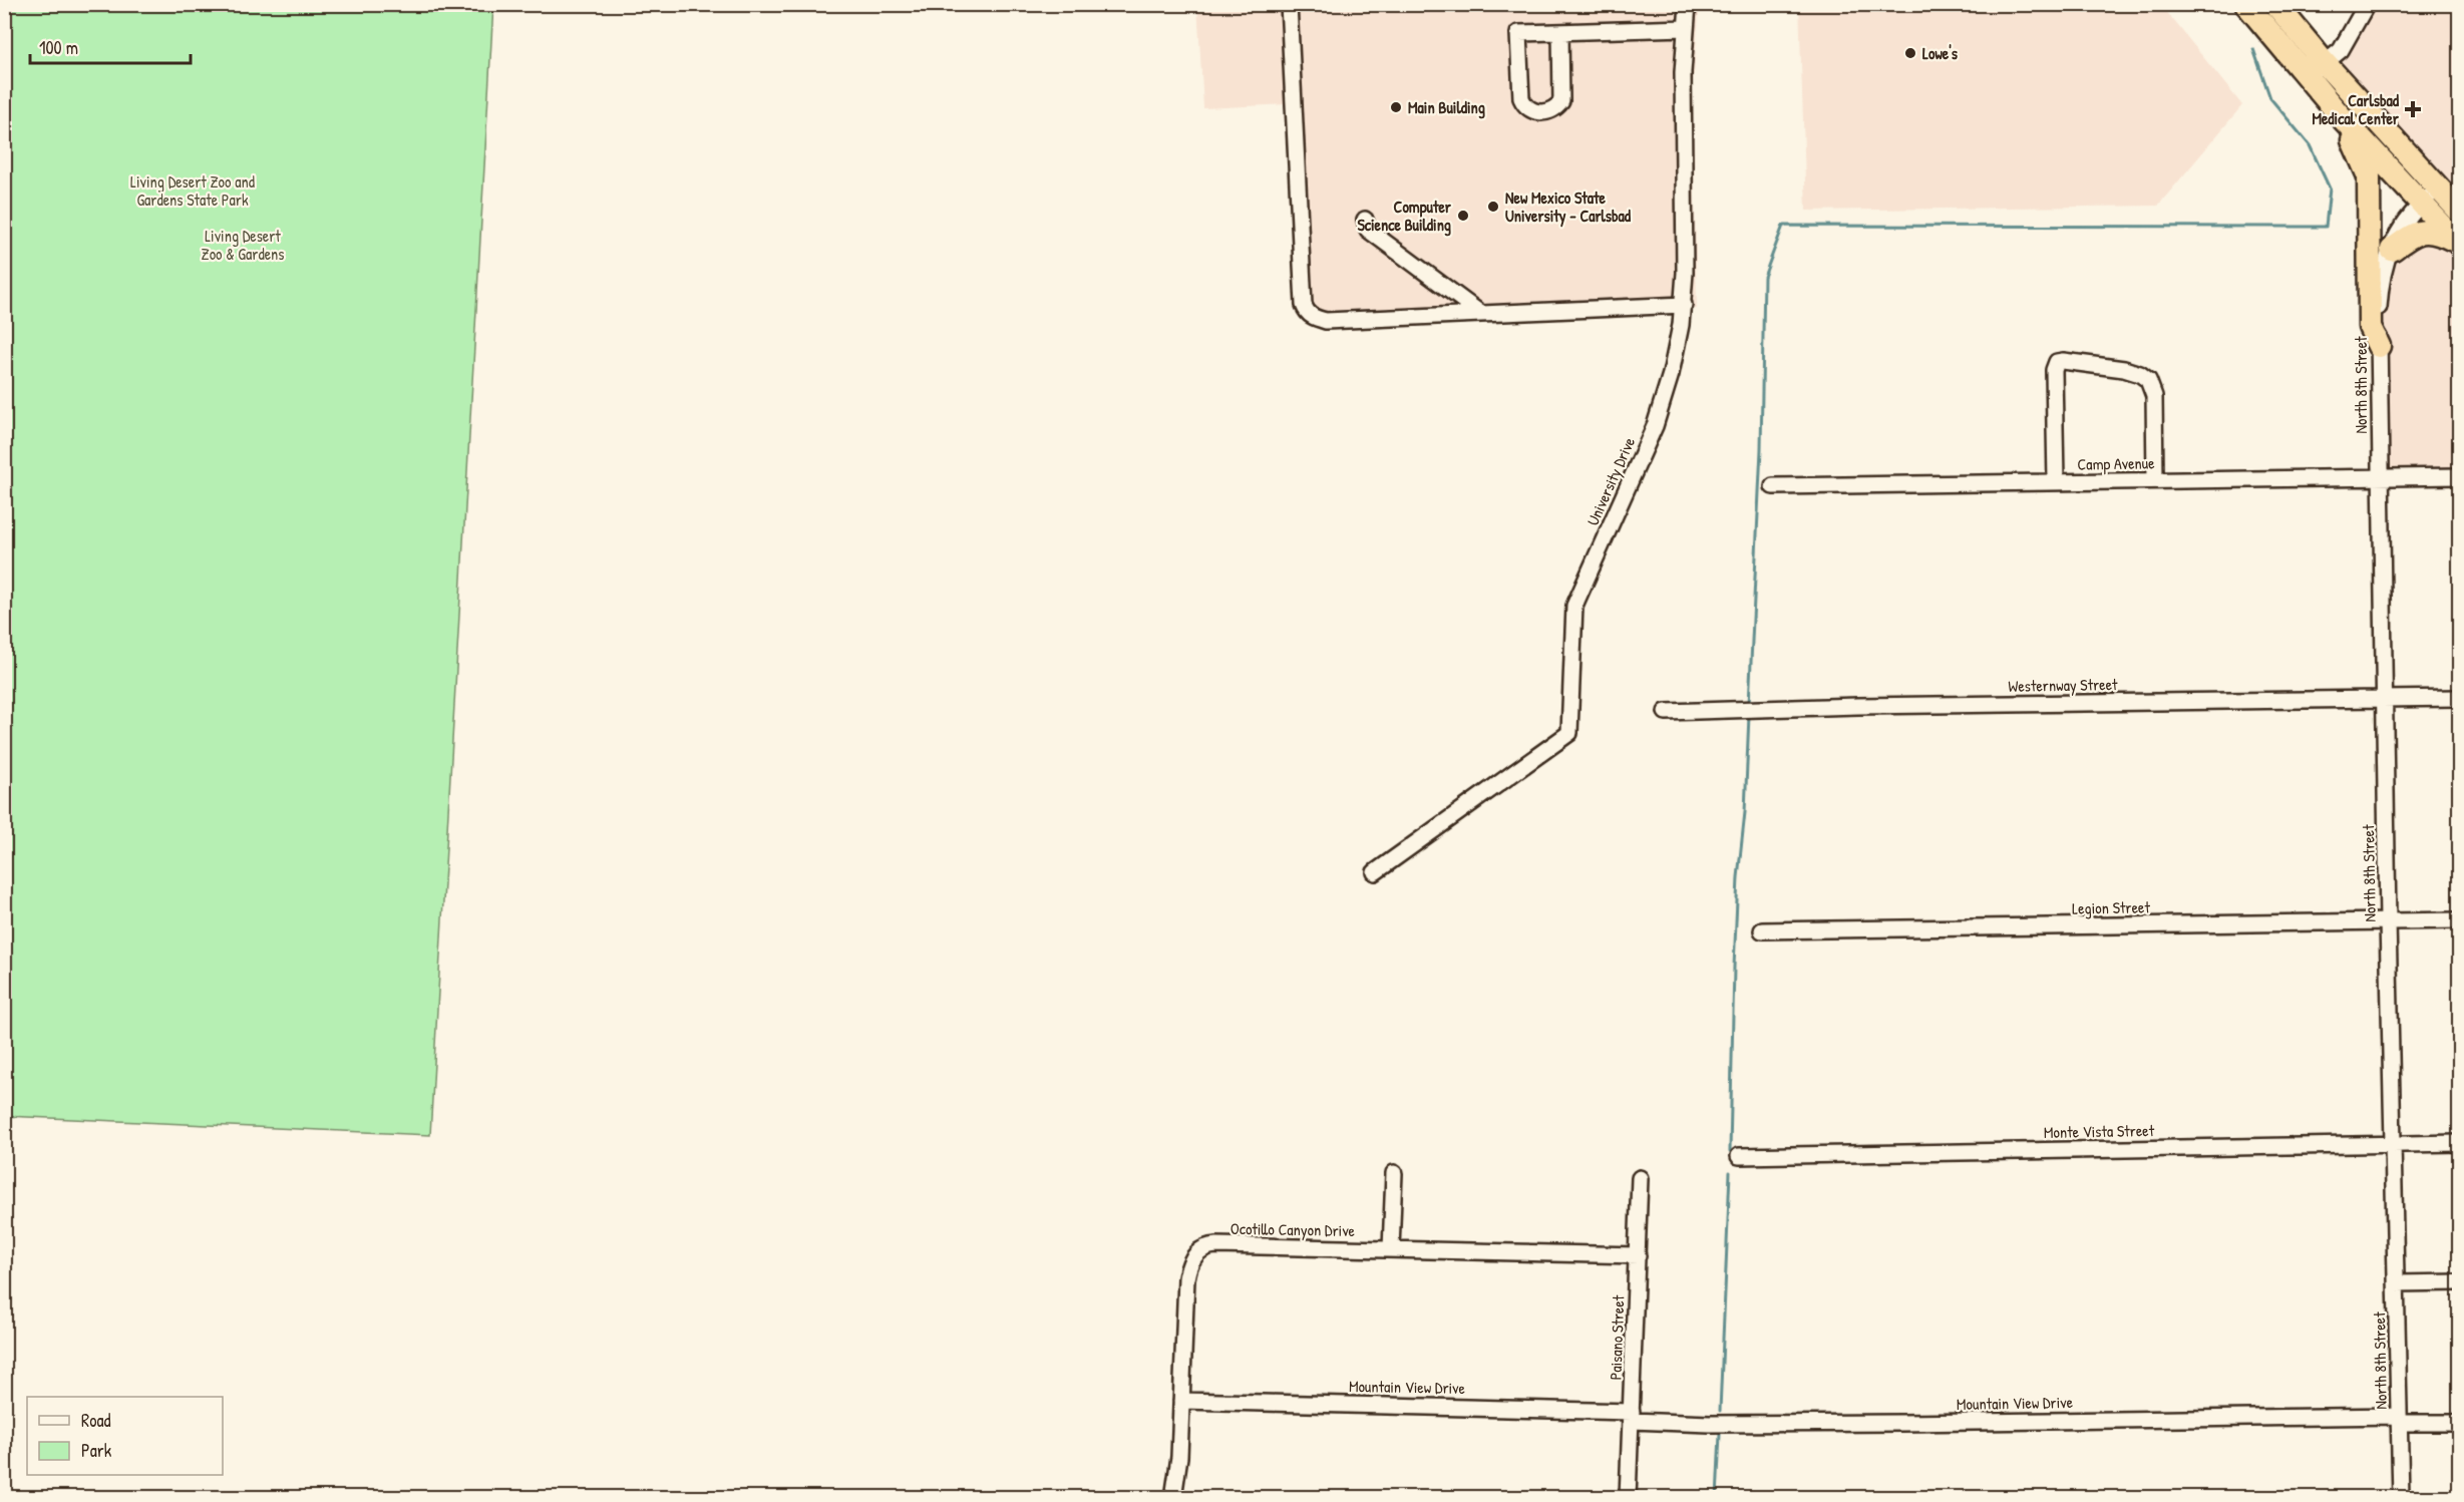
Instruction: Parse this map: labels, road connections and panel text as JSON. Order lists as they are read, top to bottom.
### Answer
{
  "streets": {
    "street": [
      "North 8th Street",
      "Camp Avenue",
      "University Drive",
      "Westernway Street",
      "Legion Street",
      "Monte Vista Street",
      "Ocotillo Canyon Drive",
      "Paisano Street",
      "Mountain View Drive"
    ]
  },
  "crossings": [
    ["North 8th Street", "Camp Avenue"],
    ["North 8th Street", "Westernway Street"],
    ["North 8th Street", "Legion Street"],
    ["North 8th Street", "Monte Vista Street"],
    ["North 8th Street", "Mountain View Drive"],
    ["Ocotillo Canyon Drive", "Paisano Street"],
    ["Ocotillo Canyon Drive", "Mountain View Drive"],
    ["Paisano Street", "Mountain View Drive"]
  ],
  "parks": ["Living Desert Zoo and Gardens State Park", "Living Desert Zoo & Gardens"],
  "places": {
    "other": [
      "Lowe's",
      "Main Building",
      "New Mexico State University - Carlsbad",
      "Computer Science Building"
    ],
    "health": ["Carlsbad Medical Center"]
  },
  "legend": ["Road", "Park"],
  "scale_bar": "100 m"
}
